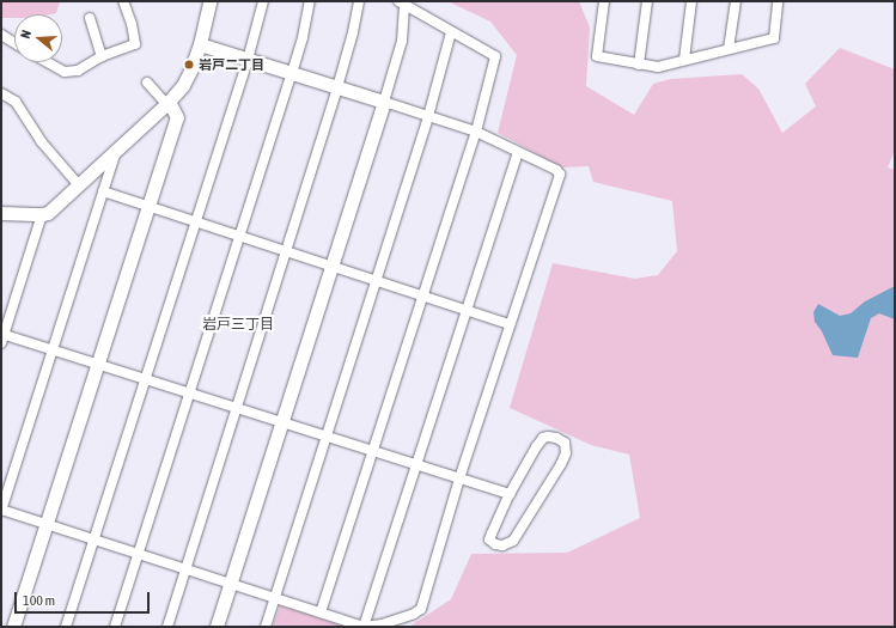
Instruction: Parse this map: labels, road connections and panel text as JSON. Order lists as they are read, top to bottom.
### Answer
{
  "districts": ["岩戸三丁目"],
  "places": ["岩戸二丁目"],
  "scale_bar": "100 m",
  "north": "left"
}
